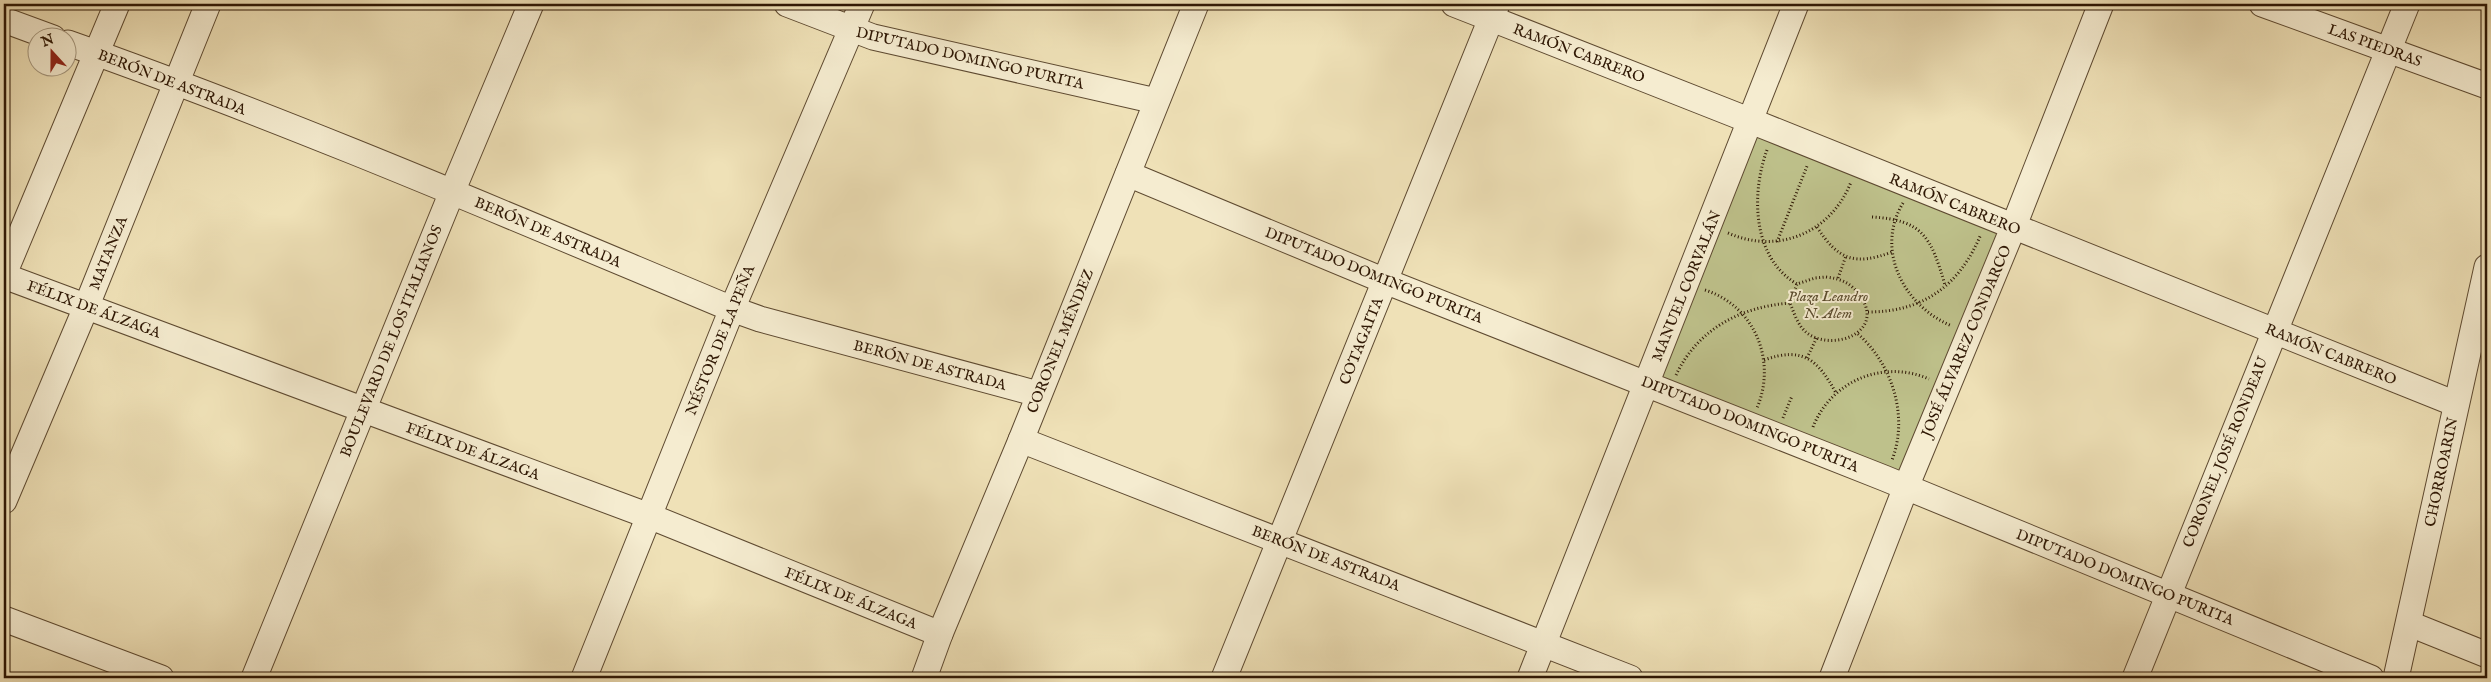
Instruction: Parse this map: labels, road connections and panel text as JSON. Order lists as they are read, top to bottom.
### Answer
{
  "streets": {
    "street": [
      "LAS PIEDRAS",
      "RAMÓN CABRERO",
      "DIPUTADO DOMINGO PURITA",
      "BERÓN DE ASTRADA",
      "MATANZA",
      "MANUEL CORVALÁN",
      "FÉLIX DE ÁLZAGA",
      "NÉSTOR DE LA PEÑA",
      "BOULEVARD DE LOS ITALIANOS",
      "CORONEL MÉNDEZ",
      "COTAGAITA",
      "JOSÉ ÁLVAREZ CONDARCO",
      "CORONEL JOSÉ RONDEAU",
      "CHORROARIN"
    ]
  },
  "crossings": [
    ["LAS PIEDRAS", "CORONEL JOSÉ RONDEAU"],
    ["RAMÓN CABRERO", "MANUEL CORVALÁN"],
    ["RAMÓN CABRERO", "COTAGAITA"],
    ["RAMÓN CABRERO", "JOSÉ ÁLVAREZ CONDARCO"],
    ["RAMÓN CABRERO", "CORONEL JOSÉ RONDEAU"],
    ["RAMÓN CABRERO", "CHORROARIN"],
    ["DIPUTADO DOMINGO PURITA", "MANUEL CORVALÁN"],
    ["DIPUTADO DOMINGO PURITA", "NÉSTOR DE LA PEÑA"],
    ["DIPUTADO DOMINGO PURITA", "CORONEL MÉNDEZ"],
    ["DIPUTADO DOMINGO PURITA", "COTAGAITA"],
    ["DIPUTADO DOMINGO PURITA", "JOSÉ ÁLVAREZ CONDARCO"],
    ["DIPUTADO DOMINGO PURITA", "CORONEL JOSÉ RONDEAU"],
    ["BERÓN DE ASTRADA", "MATANZA"],
    ["BERÓN DE ASTRADA", "MANUEL CORVALÁN"],
    ["BERÓN DE ASTRADA", "NÉSTOR DE LA PEÑA"],
    ["BERÓN DE ASTRADA", "BOULEVARD DE LOS ITALIANOS"],
    ["BERÓN DE ASTRADA", "CORONEL MÉNDEZ"],
    ["BERÓN DE ASTRADA", "COTAGAITA"],
    ["MATANZA", "FÉLIX DE ÁLZAGA"],
    ["FÉLIX DE ÁLZAGA", "NÉSTOR DE LA PEÑA"],
    ["FÉLIX DE ÁLZAGA", "BOULEVARD DE LOS ITALIANOS"],
    ["FÉLIX DE ÁLZAGA", "CORONEL MÉNDEZ"]
  ],
  "parks": ["Plaza Leandro N. Alem"],
  "north": "top"
}
